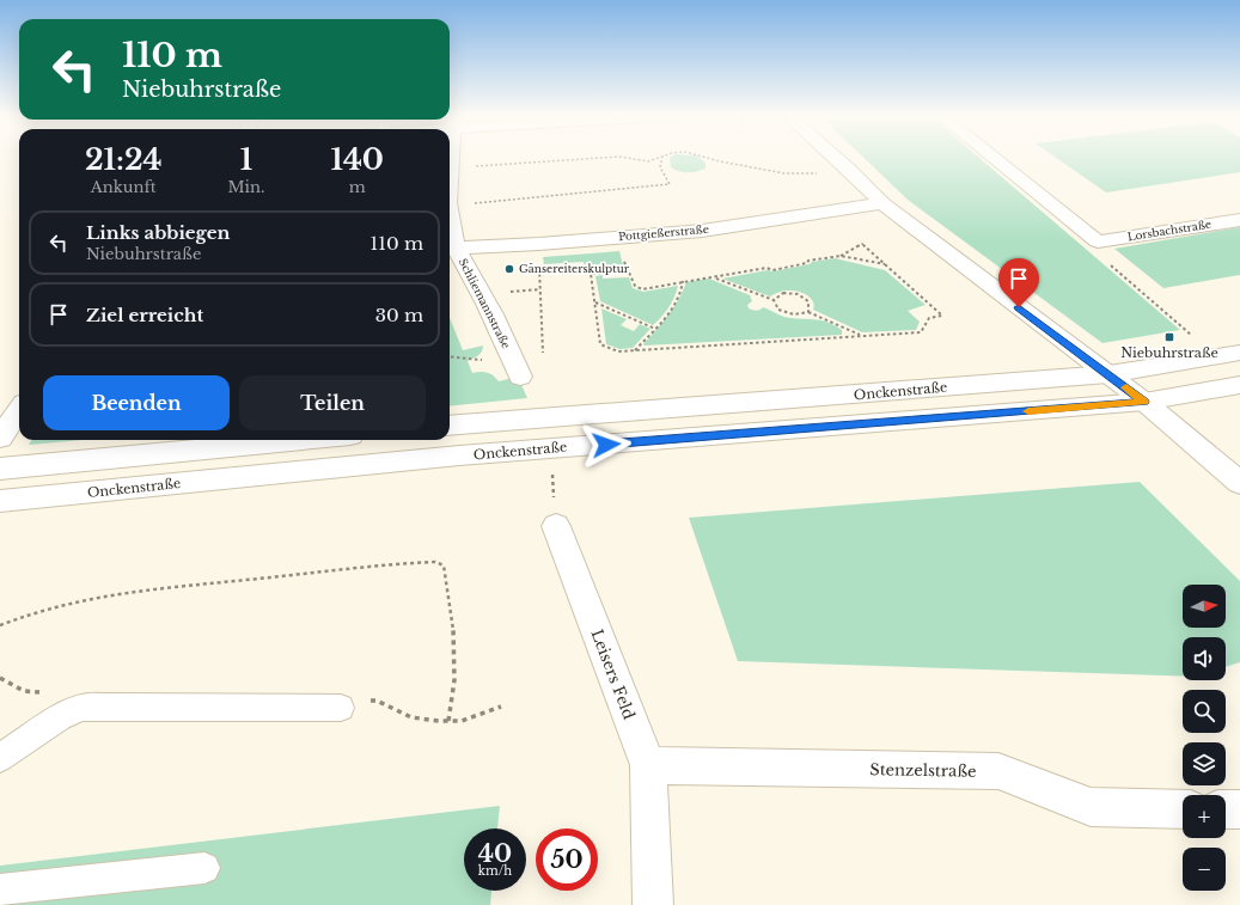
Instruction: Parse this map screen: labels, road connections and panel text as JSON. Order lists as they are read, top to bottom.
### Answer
{
  "streets": {
    "street": [
      "Lorsbachstraße",
      "Pottgießerstraße",
      "Schliemannstraße",
      "Onckenstraße",
      "Leisers Feld",
      "Stenzelstraße"
    ]
  },
  "crossings": [
    ["Pottgießerstraße", "Schliemannstraße"],
    ["Leisers Feld", "Stenzelstraße"]
  ],
  "places": {
    "other": ["Gänsereiterskulptur"],
    "transit": ["Niebuhrstraße"]
  },
  "north": "right",
  "page": {
    "turn": ["110 m", "Niebuhrstraße"],
    "eta": [
      "21:24",
      "Ankunft",
      "1",
      "Min.",
      "140",
      "m"
    ],
    "list": [
      {
        "name": "Links abbiegen",
        "note": "Niebuhrstraße",
        "value": "110 m"
      },
      {
        "name": "Ziel erreicht",
        "value": "30 m"
      }
    ],
    "buttons": ["Beenden", "Teilen"],
    "map_buttons": ["+", "−"],
    "speed": "40 km/h",
    "limit": "50"
  }
}
